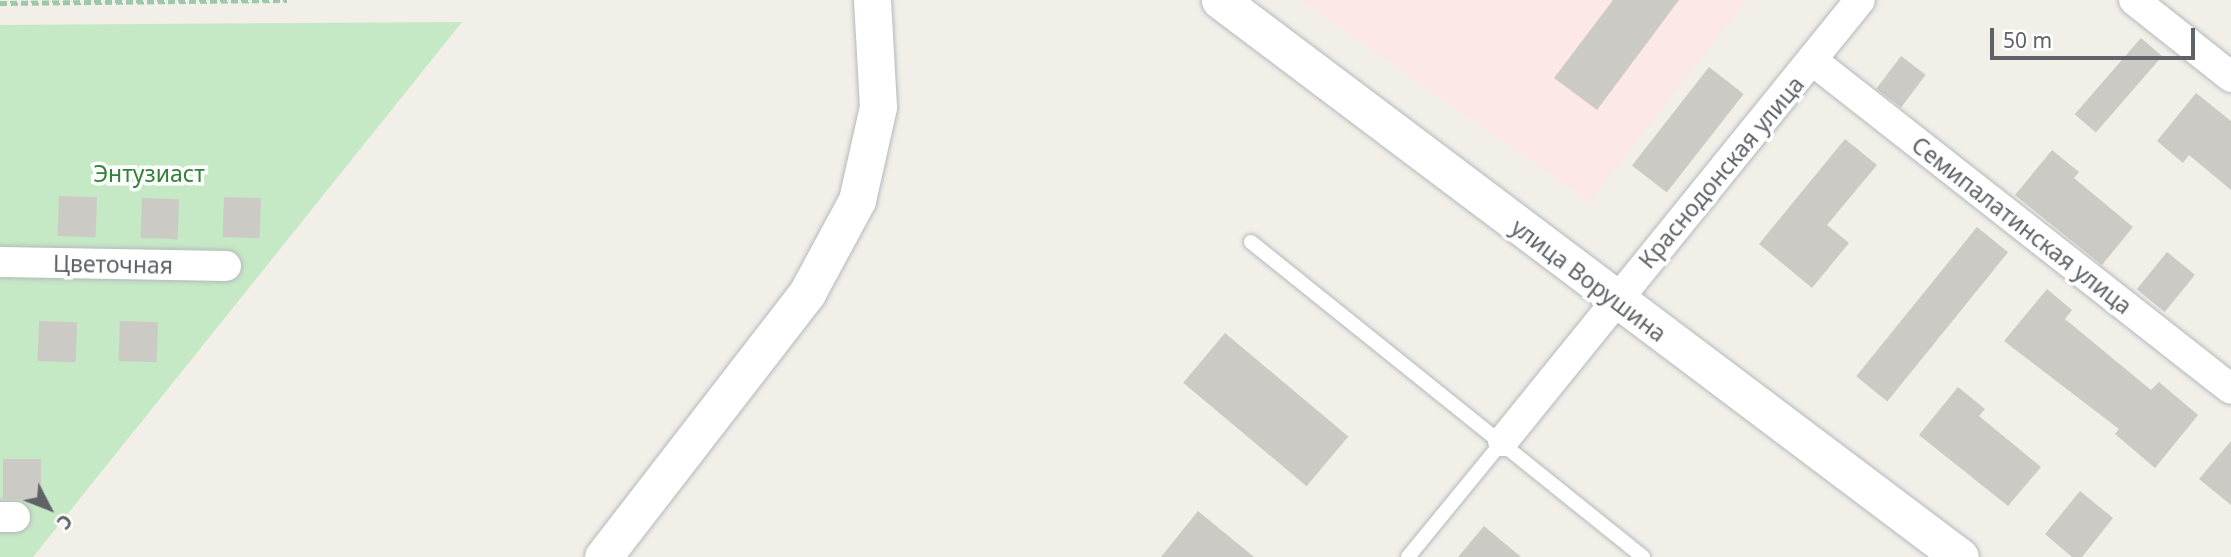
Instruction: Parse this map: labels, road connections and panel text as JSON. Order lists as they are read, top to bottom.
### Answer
{
  "streets": {
    "street": [
      "Краснодонская улица",
      "Семипалатинская улица",
      "Цветочная",
      "улица Ворушина"
    ]
  },
  "crossings": [
    ["Краснодонская улица", "Семипалатинская улица"],
    ["Краснодонская улица", "улица Ворушина"]
  ],
  "parks": ["Энтузиаст"],
  "scale_bar": "50 m",
  "north": "bottom right"
}
